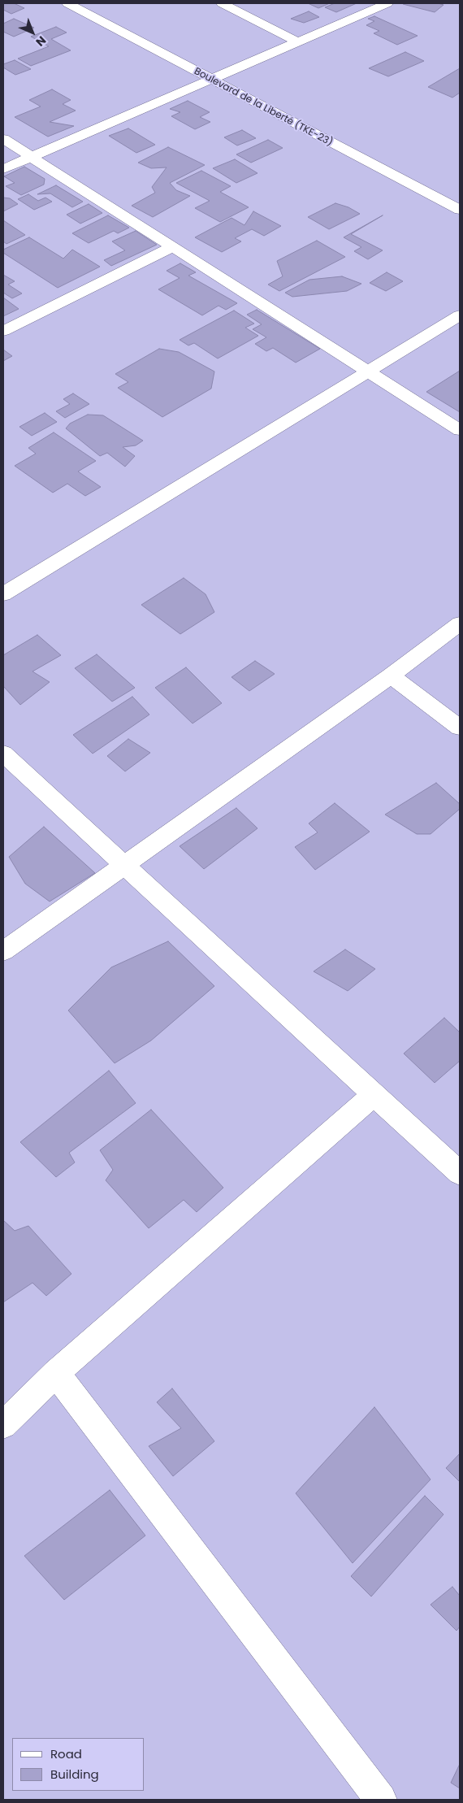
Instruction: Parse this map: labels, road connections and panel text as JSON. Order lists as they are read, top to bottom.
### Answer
{
  "streets": {
    "street": ["Boulevard de la Liberté (TKE-23)"]
  },
  "legend": ["Road", "Building"],
  "north": "bottom right"
}
